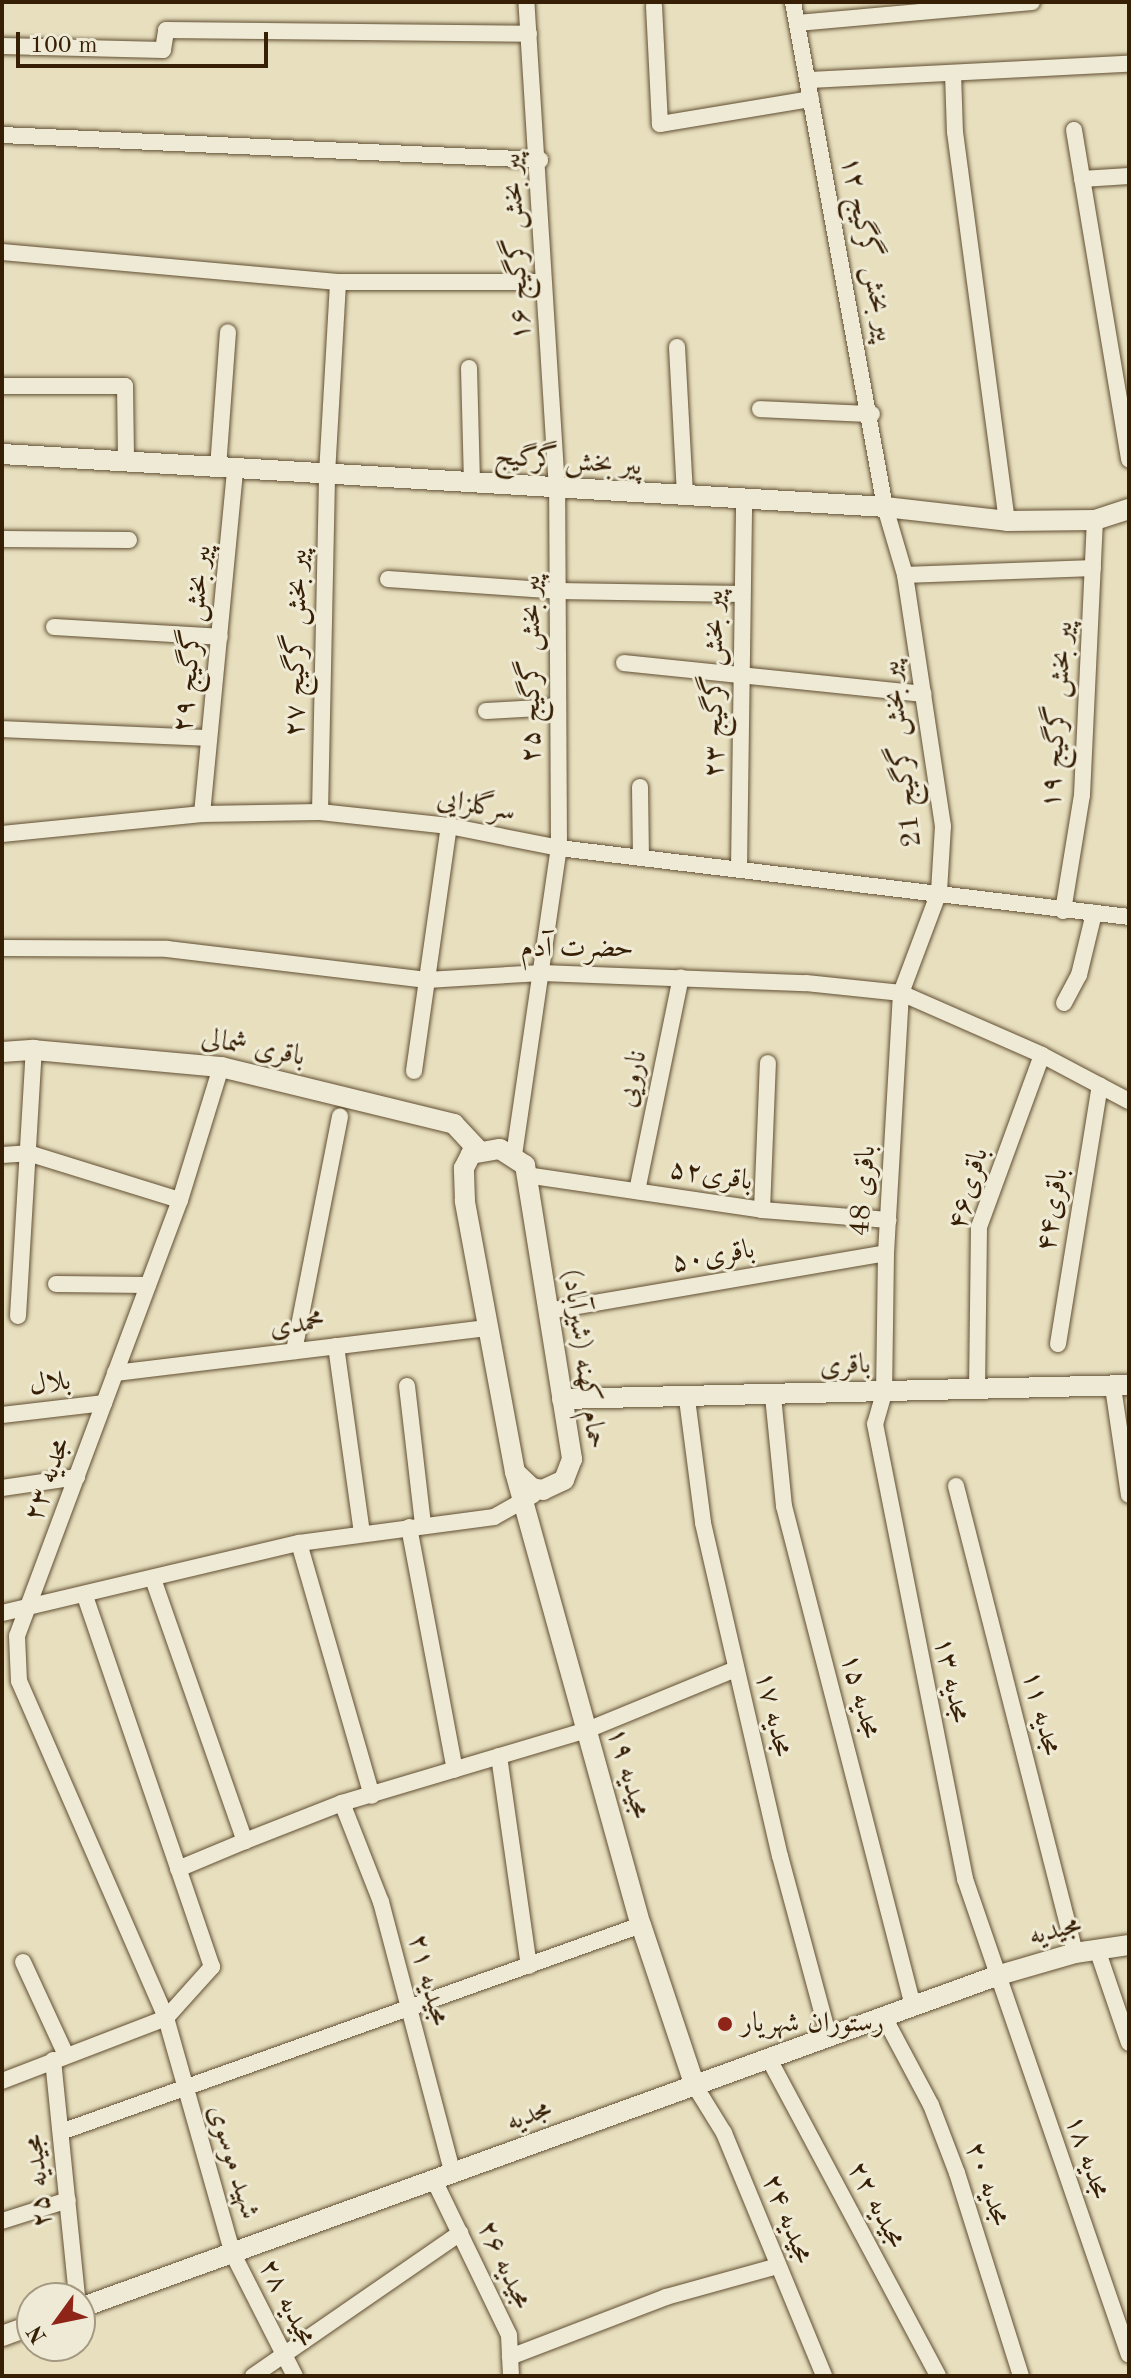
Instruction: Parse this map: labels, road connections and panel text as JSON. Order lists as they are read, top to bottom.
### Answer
{
  "streets": {
    "street": [
      "پیر بخش گرگیج ۱۶",
      "پیر بخش گرگیج ۱۲",
      "پیر بخش گرگیج",
      "پیر بخش گرگیج ۲۹",
      "پیر بخش گرگیج ۲۷",
      "پیر بخش گرگیج ۲۵",
      "پیر بخش گرگیج ۲۳",
      "پیر بخش گرگیج ۱۹",
      "پیر بخش گرگیج 21",
      "سرگلزایی",
      "حضرت آدم",
      "باقری شمالی",
      "نارویی",
      "باقری۵۲",
      "باقری۴۶",
      "باقری 48",
      "باقری۴۴",
      "باقری۵۰",
      "محمدی",
      "حمام کهنه (شیرآباد)",
      "باقری",
      "بلال",
      "مجدیه ۲۳",
      "مجدیه ۱۳",
      "مجدیه ۱۵",
      "مجدیه ۱۱",
      "مجدیه ۱۷",
      "مجیدیه ۱۹",
      "مجیدیه",
      "مجیدیه ۲۱",
      "مجدیه",
      "مجدیه ۱۸",
      "شهید موسوی",
      "مجیدیه ۲۵",
      "مجدیه ۲۰",
      "مجیدیه ۲۲",
      "مجیدیه ۲۴",
      "مجیدیه ۲۶",
      "مجیدیه ۲۸"
    ]
  },
  "crossings": [
    ["پیر بخش گرگیج ۱۶", "پیر بخش گرگیج"],
    ["پیر بخش گرگیج ۱۶", "پیر بخش گرگیج ۲۵"],
    ["پیر بخش گرگیج ۱۲", "پیر بخش گرگیج"],
    ["پیر بخش گرگیج ۱۲", "پیر بخش گرگیج 21"],
    ["پیر بخش گرگیج", "پیر بخش گرگیج ۲۹"],
    ["پیر بخش گرگیج", "پیر بخش گرگیج ۲۷"],
    ["پیر بخش گرگیج", "پیر بخش گرگیج ۲۵"],
    ["پیر بخش گرگیج", "پیر بخش گرگیج ۲۳"],
    ["پیر بخش گرگیج", "پیر بخش گرگیج ۱۹"],
    ["پیر بخش گرگیج", "پیر بخش گرگیج 21"],
    ["پیر بخش گرگیج ۲۹", "سرگلزایی"],
    ["پیر بخش گرگیج ۲۷", "سرگلزایی"],
    ["پیر بخش گرگیج ۲۵", "سرگلزایی"],
    ["پیر بخش گرگیج ۲۵", "حضرت آدم"],
    ["پیر بخش گرگیج ۲۵", "حمام کهنه (شیرآباد)"],
    ["پیر بخش گرگیج ۲۳", "سرگلزایی"],
    ["پیر بخش گرگیج ۱۹", "سرگلزایی"],
    ["پیر بخش گرگیج 21", "سرگلزایی"],
    ["پیر بخش گرگیج 21", "حضرت آدم"],
    ["پیر بخش گرگیج 21", "باقری 48"],
    ["حضرت آدم", "نارویی"],
    ["حضرت آدم", "باقری۴۶"],
    ["حضرت آدم", "باقری 48"],
    ["حضرت آدم", "باقری۴۴"],
    ["باقری شمالی", "مجدیه ۲۳"],
    ["نارویی", "باقری۵۲"],
    ["باقری۵۲", "باقری 48"],
    ["باقری۵۲", "حمام کهنه (شیرآباد)"],
    ["باقری۴۶", "باقری"],
    ["باقری 48", "باقری۵۰"],
    ["باقری 48", "باقری"],
    ["باقری 48", "مجدیه ۱۳"],
    ["باقری۵۰", "حمام کهنه (شیرآباد)"],
    ["محمدی", "مجدیه ۲۳"],
    ["حمام کهنه (شیرآباد)", "باقری"],
    ["باقری", "مجدیه ۱۳"],
    ["باقری", "مجدیه ۱۵"],
    ["باقری", "مجدیه ۱۷"],
    ["بلال", "مجدیه ۲۳"],
    ["مجدیه ۲۳", "شهید موسوی"],
    ["مجدیه ۱۳", "مجیدیه"],
    ["مجدیه ۱۳", "مجدیه"],
    ["مجدیه ۱۳", "مجدیه ۱۸"],
    ["مجدیه ۱۵", "مجدیه"],
    ["مجدیه ۱۱", "مجیدیه"],
    ["مجدیه ۱۷", "مجدیه"],
    ["مجیدیه ۱۹", "مجدیه"],
    ["مجیدیه ۱۹", "مجیدیه ۲۴"],
    ["مجیدیه", "مجدیه"],
    ["مجیدیه", "مجدیه ۱۸"],
    ["مجیدیه ۲۱", "مجدیه"],
    ["مجیدیه ۲۱", "مجیدیه ۲۶"],
    ["مجدیه", "مجدیه ۱۸"],
    ["مجدیه", "شهید موسوی"],
    ["مجدیه", "مجدیه ۲۰"],
    ["مجدیه", "مجیدیه ۲۲"],
    ["مجدیه", "مجیدیه ۲۴"],
    ["مجدیه", "مجیدیه ۲۶"],
    ["مجدیه", "مجیدیه ۲۸"],
    ["شهید موسوی", "مجیدیه ۲۸"]
  ],
  "places": ["رستوران شهریار"],
  "scale_bar": "100 m",
  "north": "bottom left"
}
